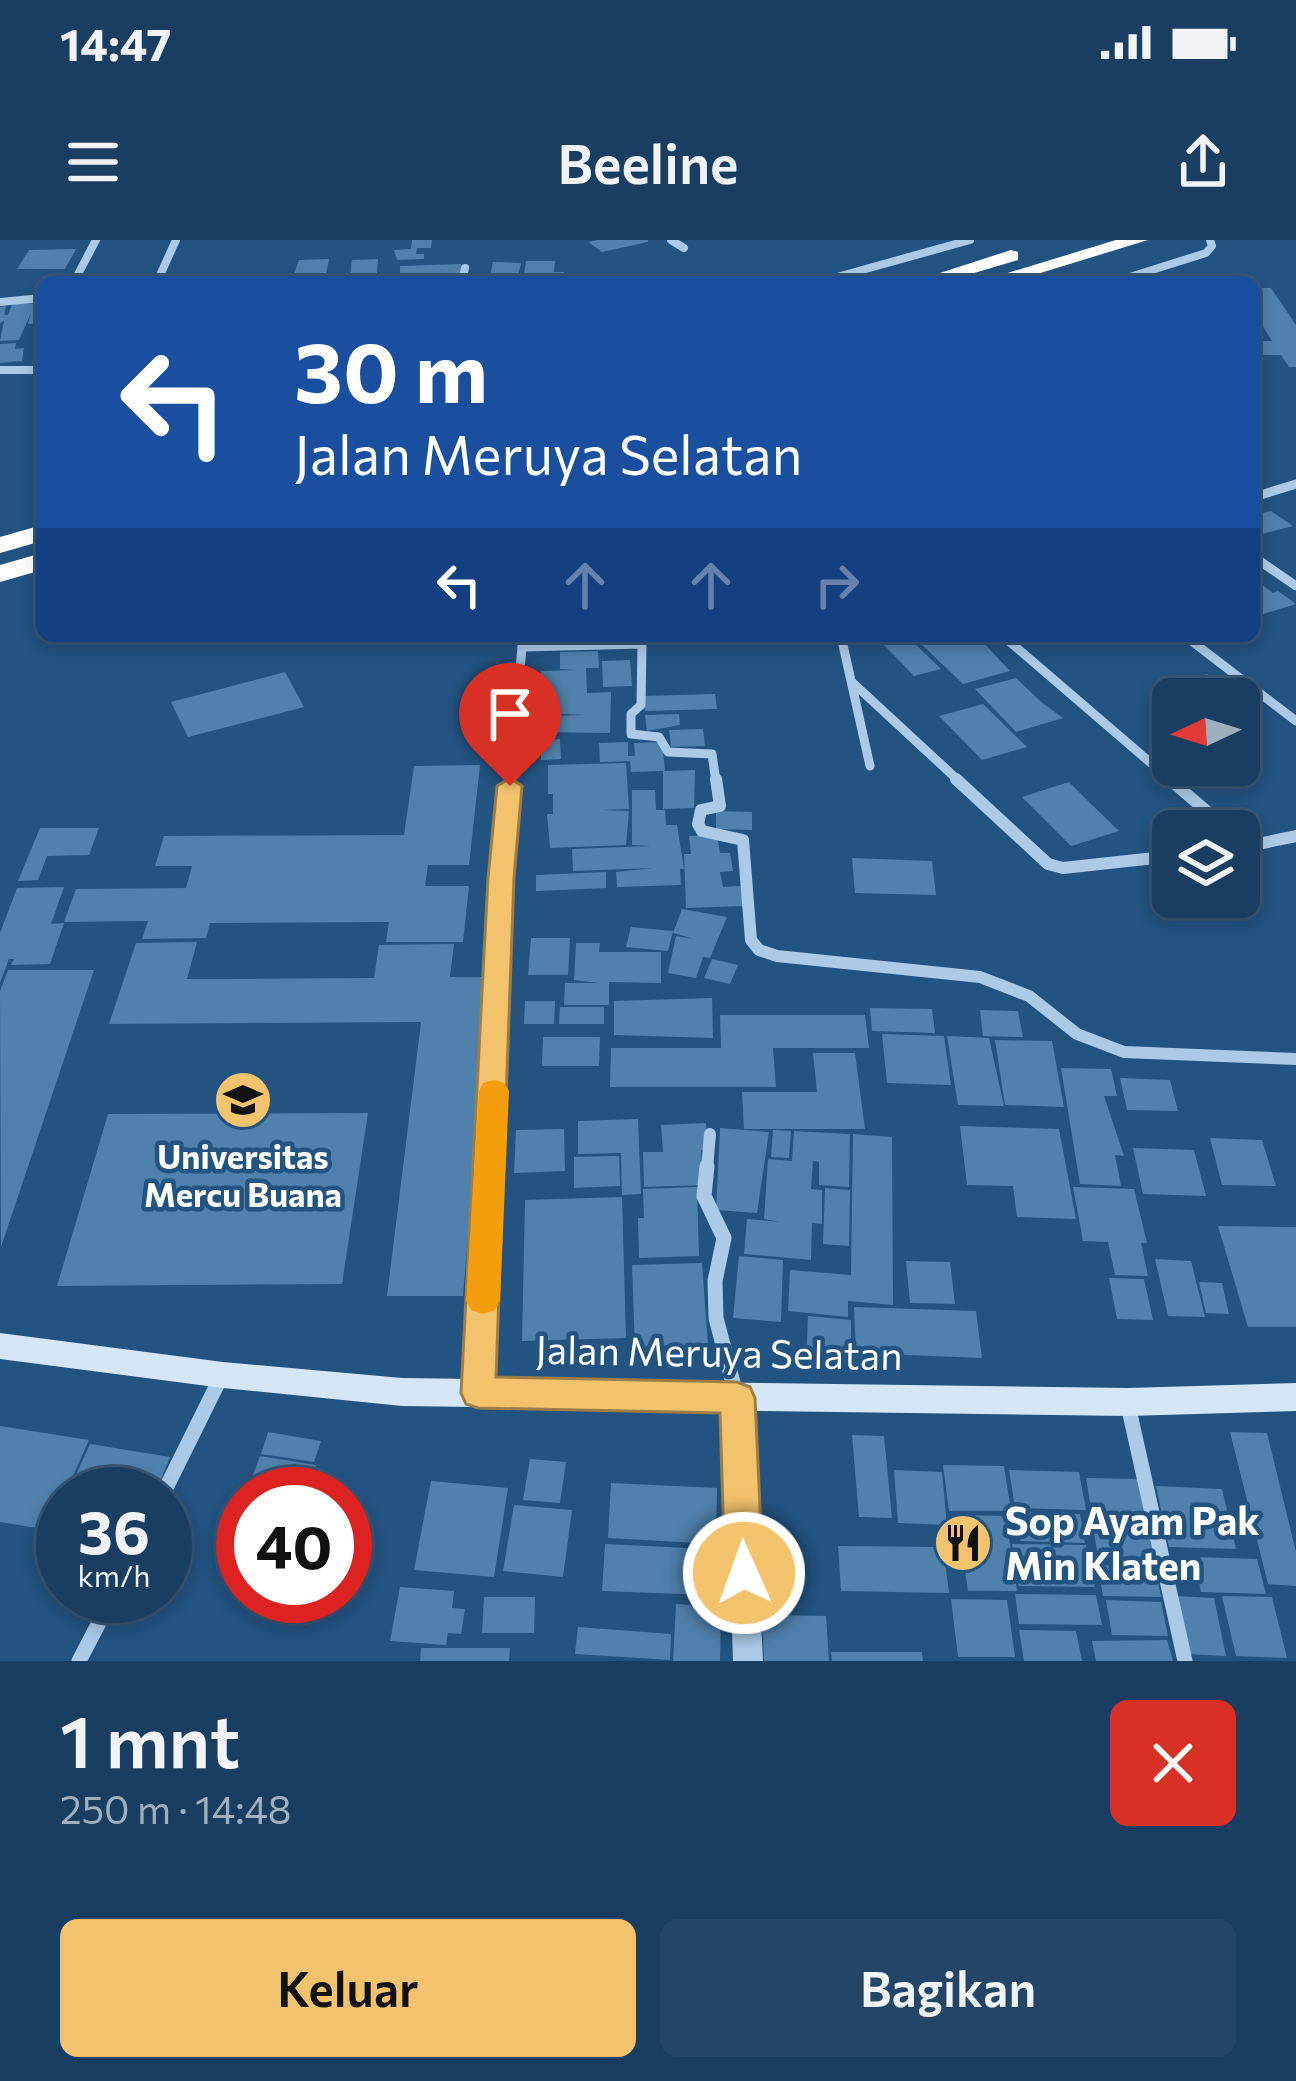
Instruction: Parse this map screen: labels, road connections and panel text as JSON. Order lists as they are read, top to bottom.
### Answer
{
  "streets": {
    "main road": ["Jalan Meruya Selatan"]
  },
  "places": {
    "school or university": ["Universitas Mercu Buana"],
    "restaurant": ["Sop Ayam Pak Min Klaten"]
  },
  "north": "left",
  "page": {
    "status": "14:47",
    "header": "Beeline",
    "turn": ["30 m", "Jalan Meruya Selatan"],
    "speed": "36 km/h",
    "limit": "40",
    "heading": ["1 mnt", "250 m · 14:48"],
    "buttons": ["Keluar", "Bagikan"]
  }
}
